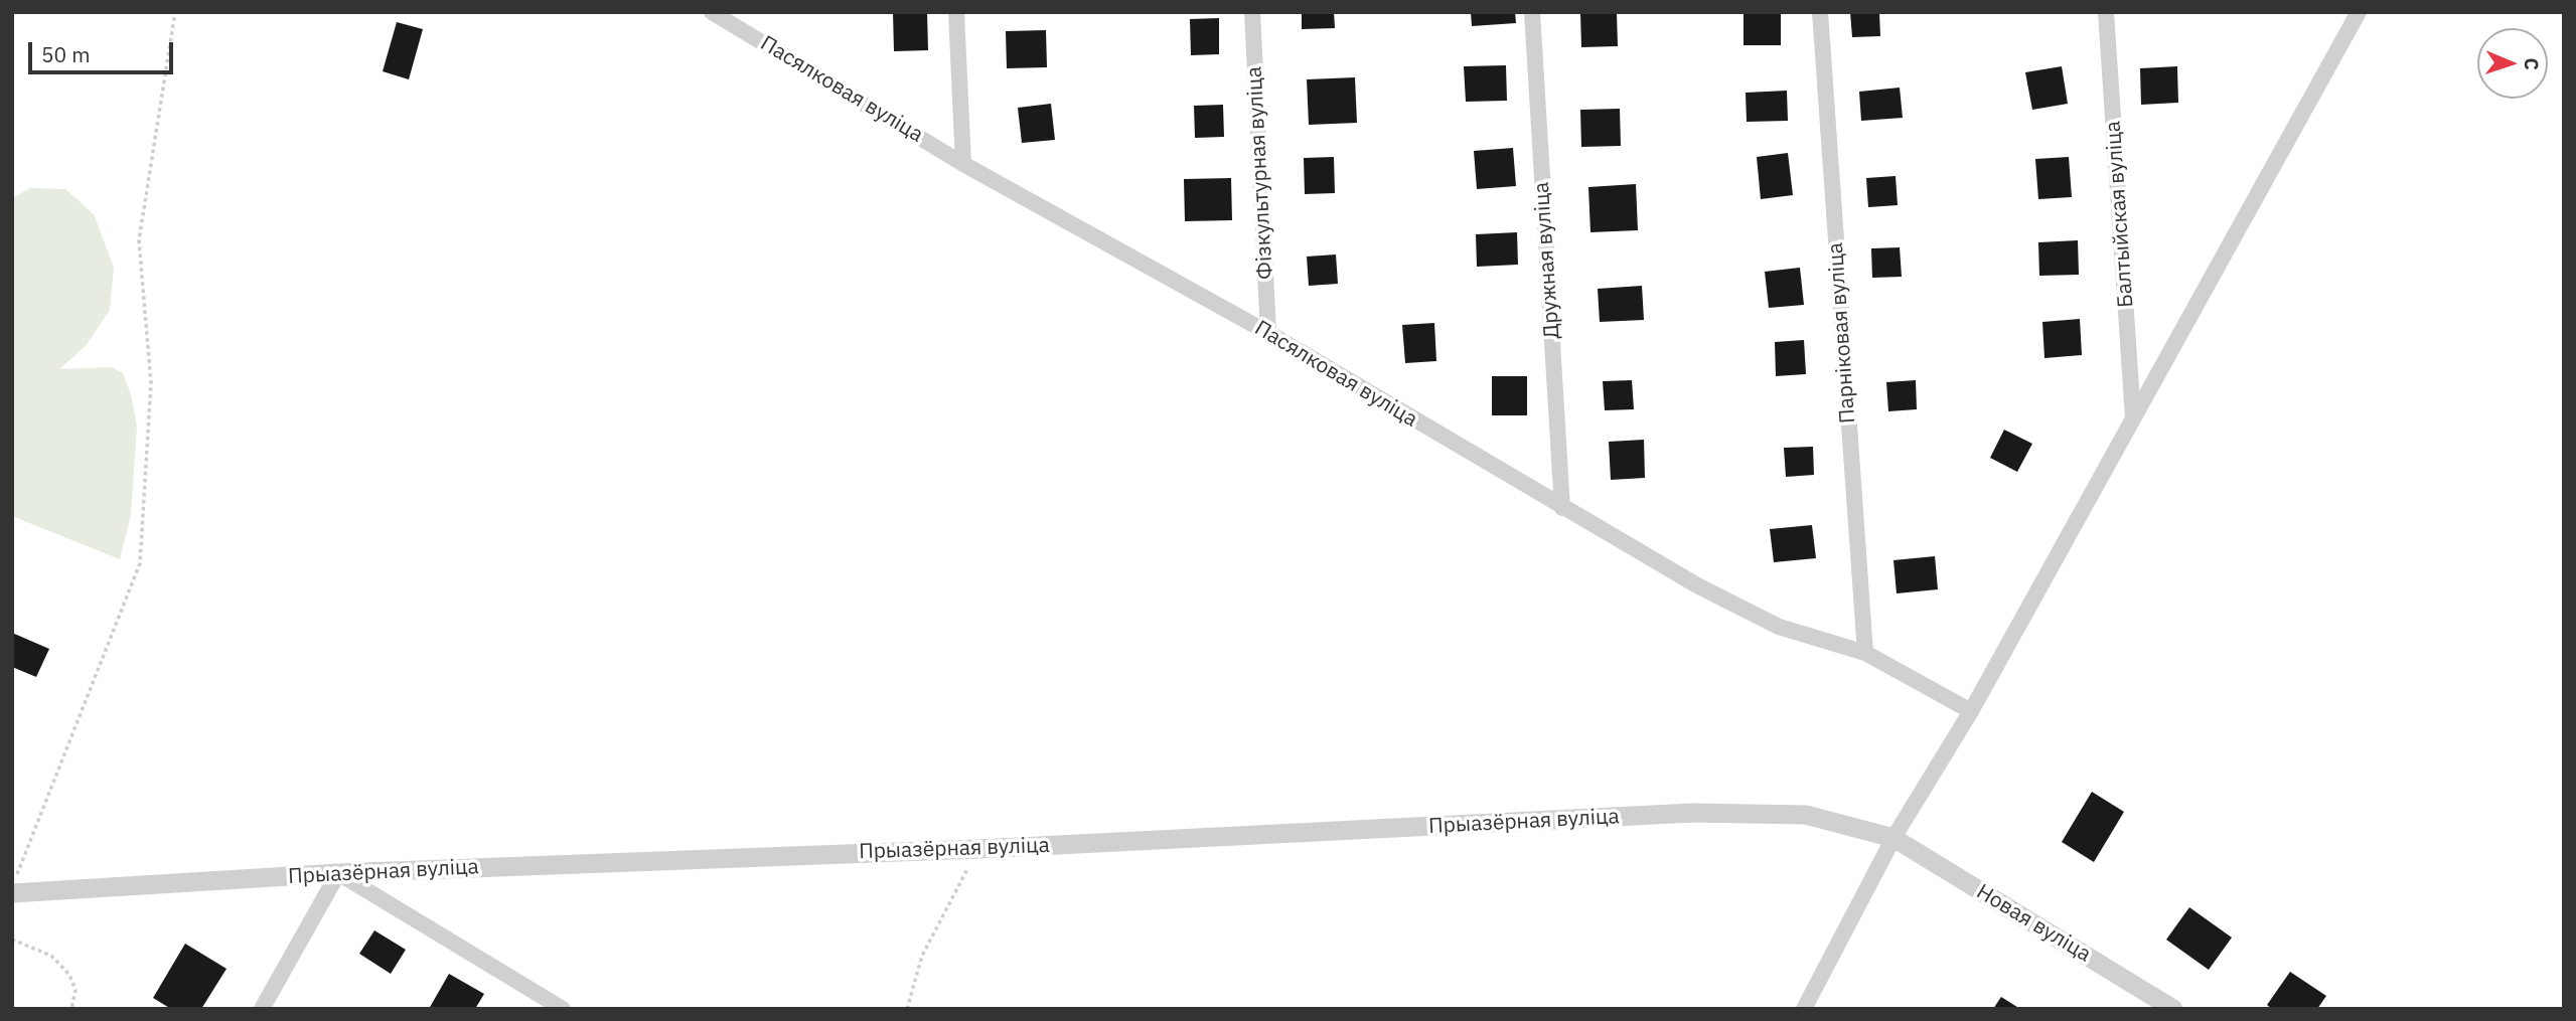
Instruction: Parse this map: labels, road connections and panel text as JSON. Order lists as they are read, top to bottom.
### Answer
{
  "streets": {
    "street": [
      "Пасялковая вуліца",
      "Фізкультурная вуліца",
      "Балтыйская вуліца",
      "Дружная вуліца",
      "Парніковая вуліца",
      "Прыазёрная вуліца",
      "Новая вуліца"
    ]
  },
  "crossings": [
    ["Пасялковая вуліца", "Фізкультурная вуліца"],
    ["Пасялковая вуліца", "Дружная вуліца"],
    ["Пасялковая вуліца", "Парніковая вуліца"],
    ["Прыазёрная вуліца", "Новая вуліца"]
  ],
  "scale_bar": "50 m",
  "north": "right"
}
